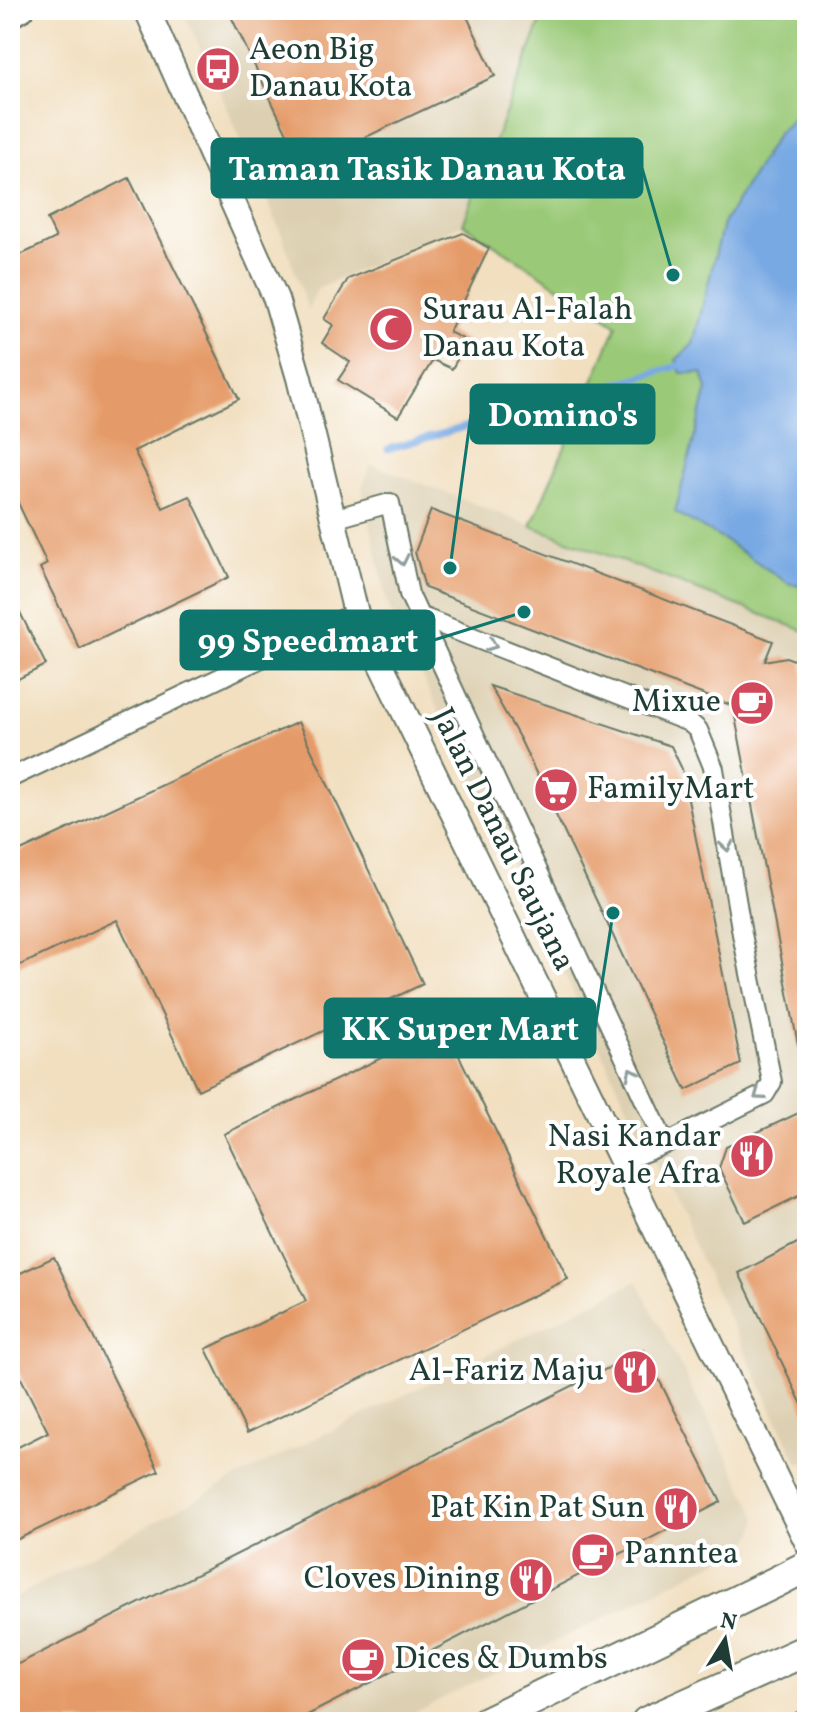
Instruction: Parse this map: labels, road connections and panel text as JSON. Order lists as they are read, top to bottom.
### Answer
{
  "streets": {
    "street": ["Jalan Danau Saujana"]
  },
  "places": {
    "bus stop": ["Aeon Big Danau Kota"],
    "other": [
      "Taman Tasik Danau Kota",
      "Domino's",
      "99 Speedmart",
      "KK Super Mart"
    ],
    "mosque": ["Surau Al-Falah Danau Kota"],
    "cafe": ["Mixue", "Panntea", "Dices & Dumbs"],
    "supermarket": ["FamilyMart"],
    "restaurant": [
      "Nasi Kandar Royale Afra",
      "Al-Fariz Maju",
      "Pat Kin Pat Sun",
      "Cloves Dining"
    ]
  },
  "north": "top"
}
